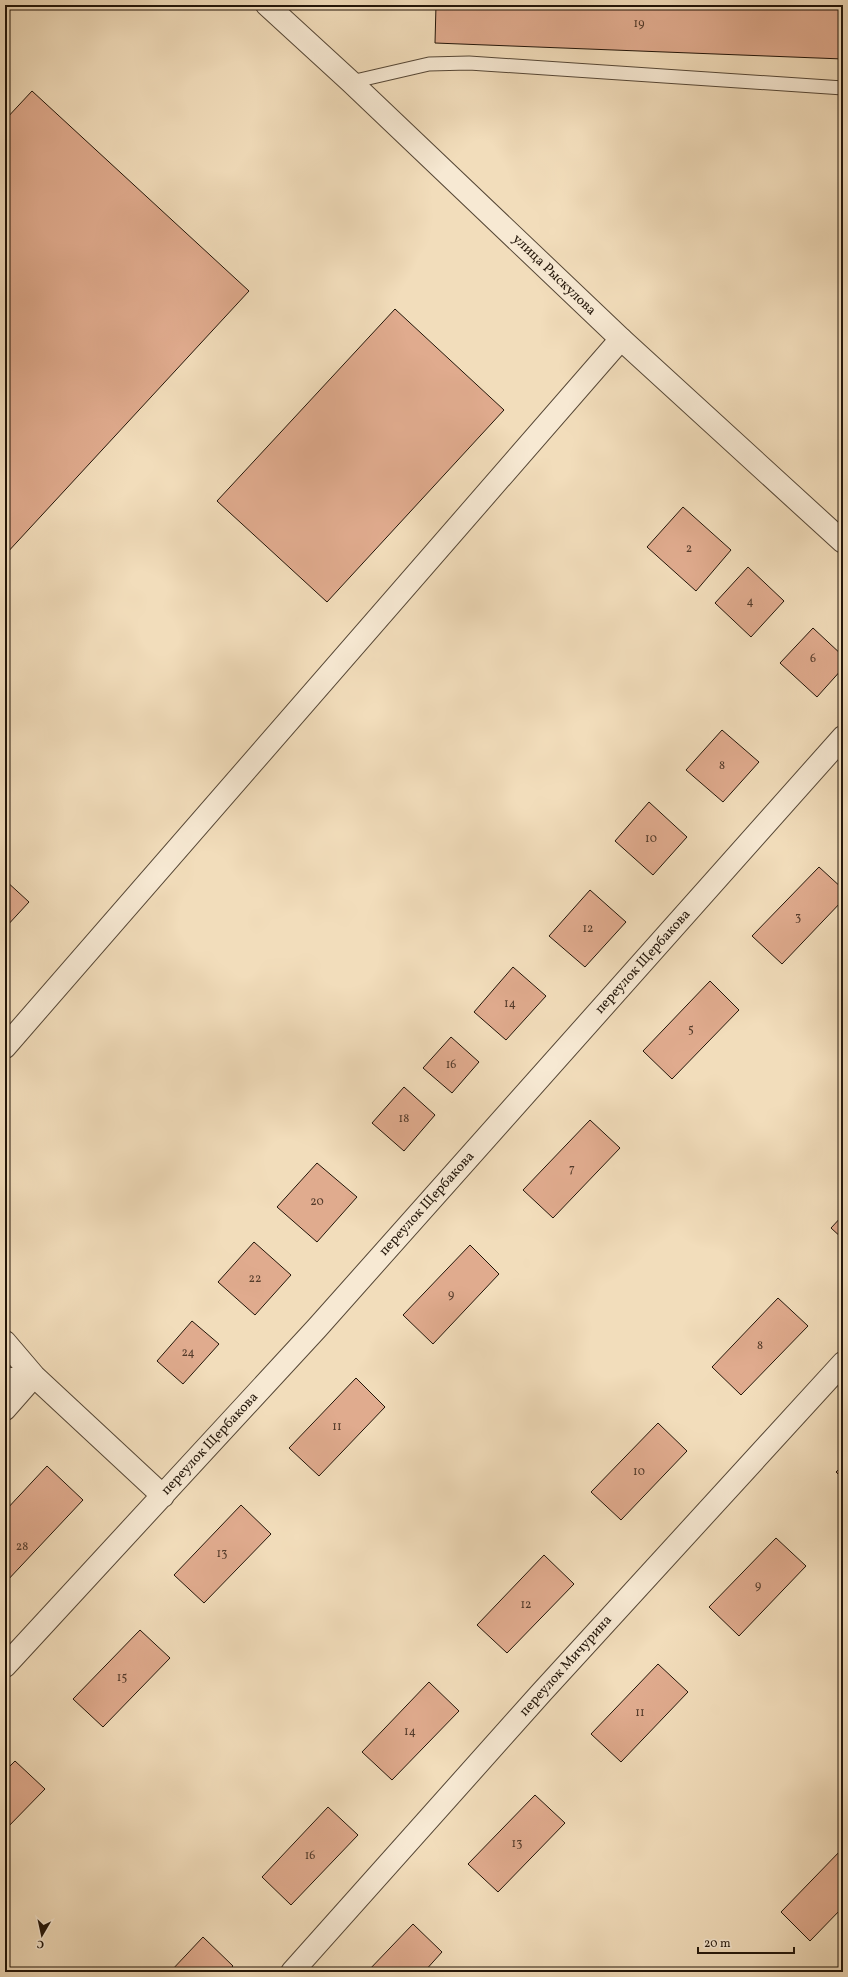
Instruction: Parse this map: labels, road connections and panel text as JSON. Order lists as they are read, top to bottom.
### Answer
{
  "streets": {
    "street": ["улица Рыскулова", "переулок Щербакова", "переулок Мичурина"]
  },
  "house_numbers": [
    "19",
    "2",
    "4",
    "6",
    "8",
    "10",
    "3",
    "12",
    "14",
    "5",
    "16",
    "18",
    "7",
    "20",
    "22",
    "9",
    "8",
    "24",
    "11",
    "10",
    "28",
    "13",
    "9",
    "12",
    "15",
    "11",
    "14",
    "13",
    "16"
  ],
  "scale_bar": "20 m",
  "north": "bottom"
}
